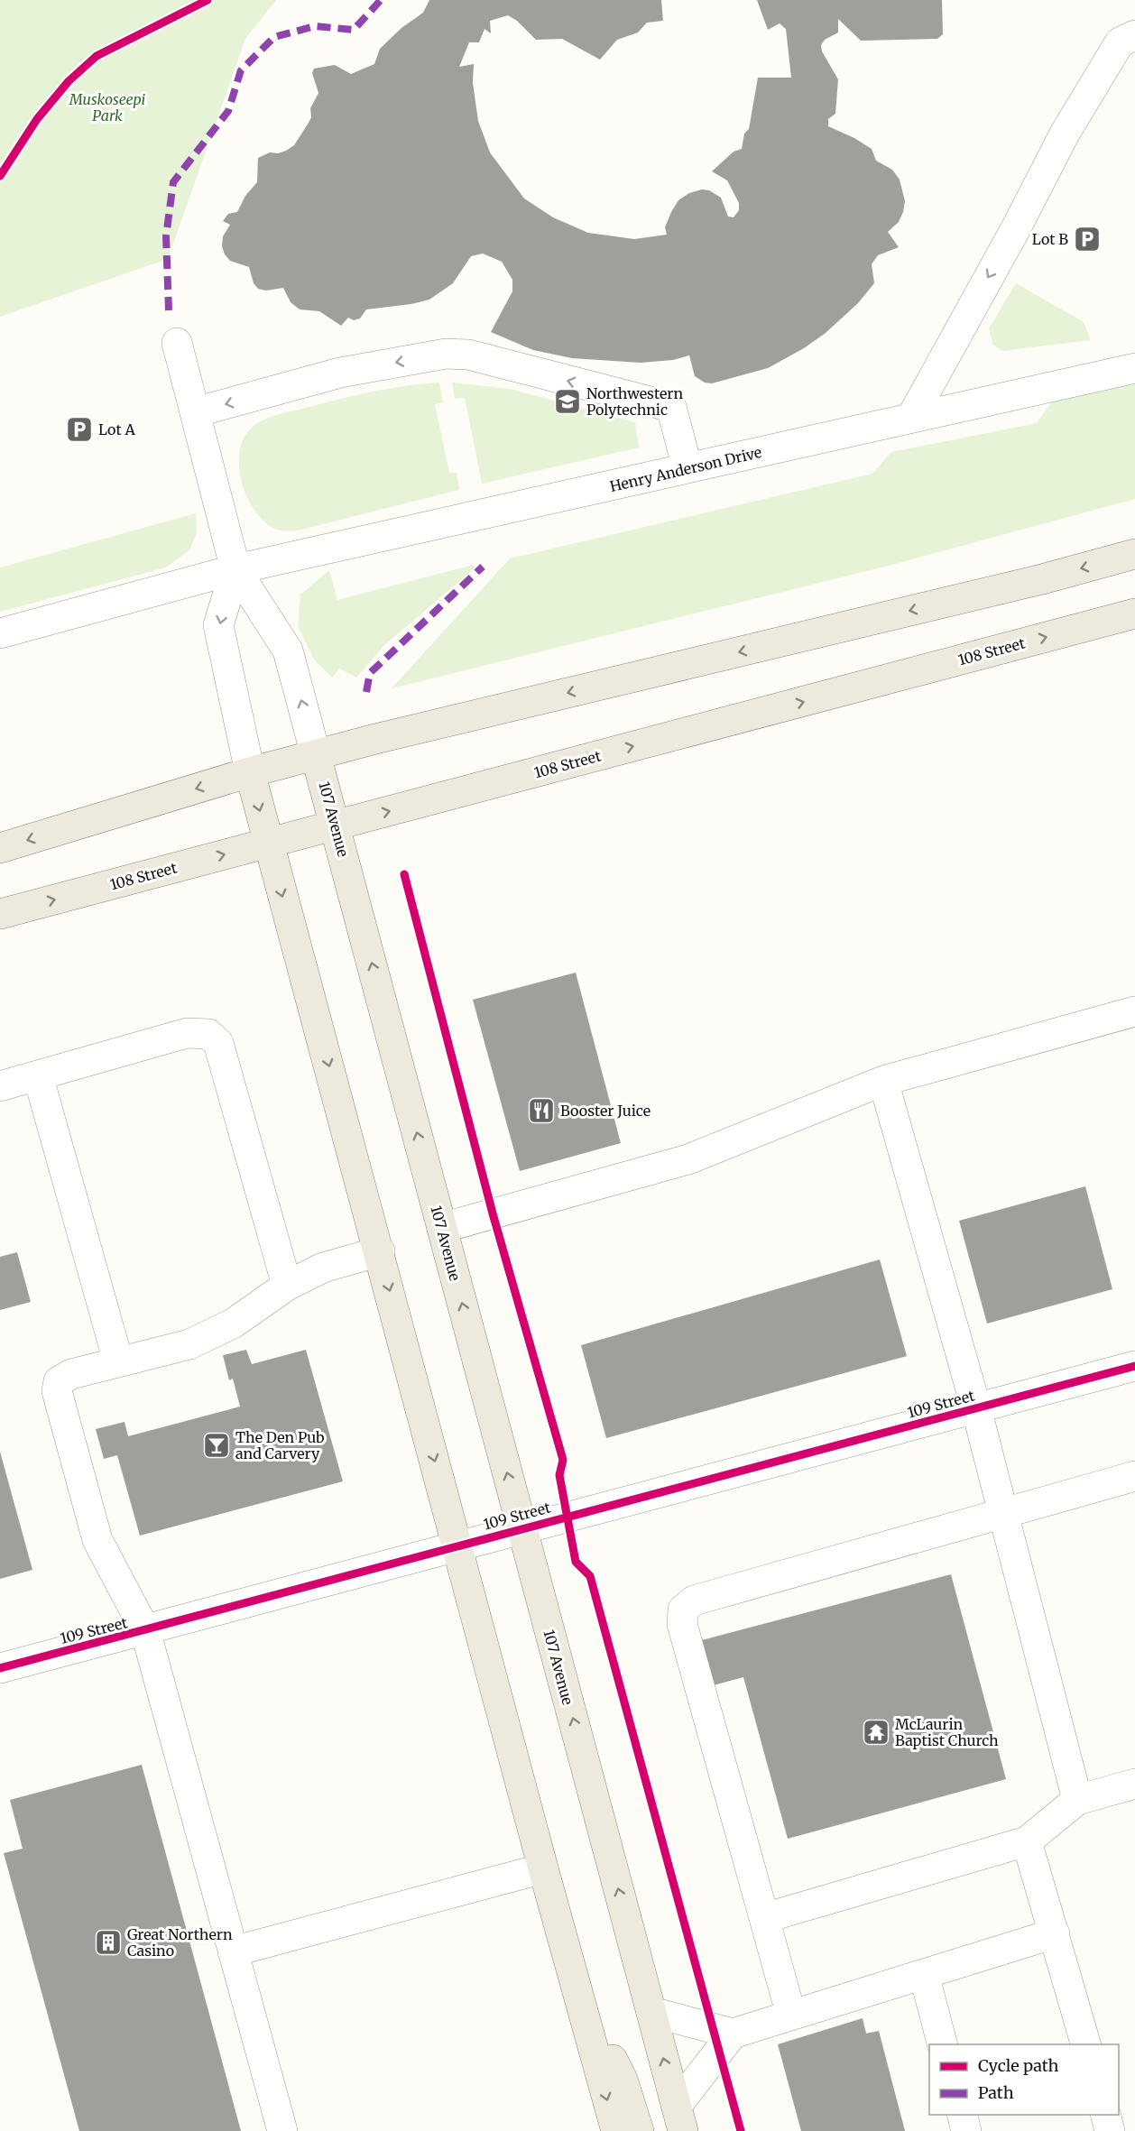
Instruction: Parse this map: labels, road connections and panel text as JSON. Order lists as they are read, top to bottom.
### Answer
{
  "streets": {
    "main road": ["108 Street", "107 Avenue"],
    "street": ["Henry Anderson Drive", "109 Street"]
  },
  "crossings": [
    ["Henry Anderson Drive", "107 Avenue"],
    ["108 Street", "107 Avenue"],
    ["107 Avenue", "109 Street"]
  ],
  "one_way": ["107 Avenue"],
  "parks": ["Muskoseepi Park"],
  "places": {
    "parking": ["Lot B", "Lot A"],
    "school or university": ["Northwestern Polytechnic"],
    "restaurant": ["Booster Juice"],
    "bar": ["The Den Pub and Carvery"],
    "temple": ["McLaurin Baptist Church"],
    "building": ["Great Northern Casino"]
  },
  "legend": ["Cycle path", "Path"]
}
